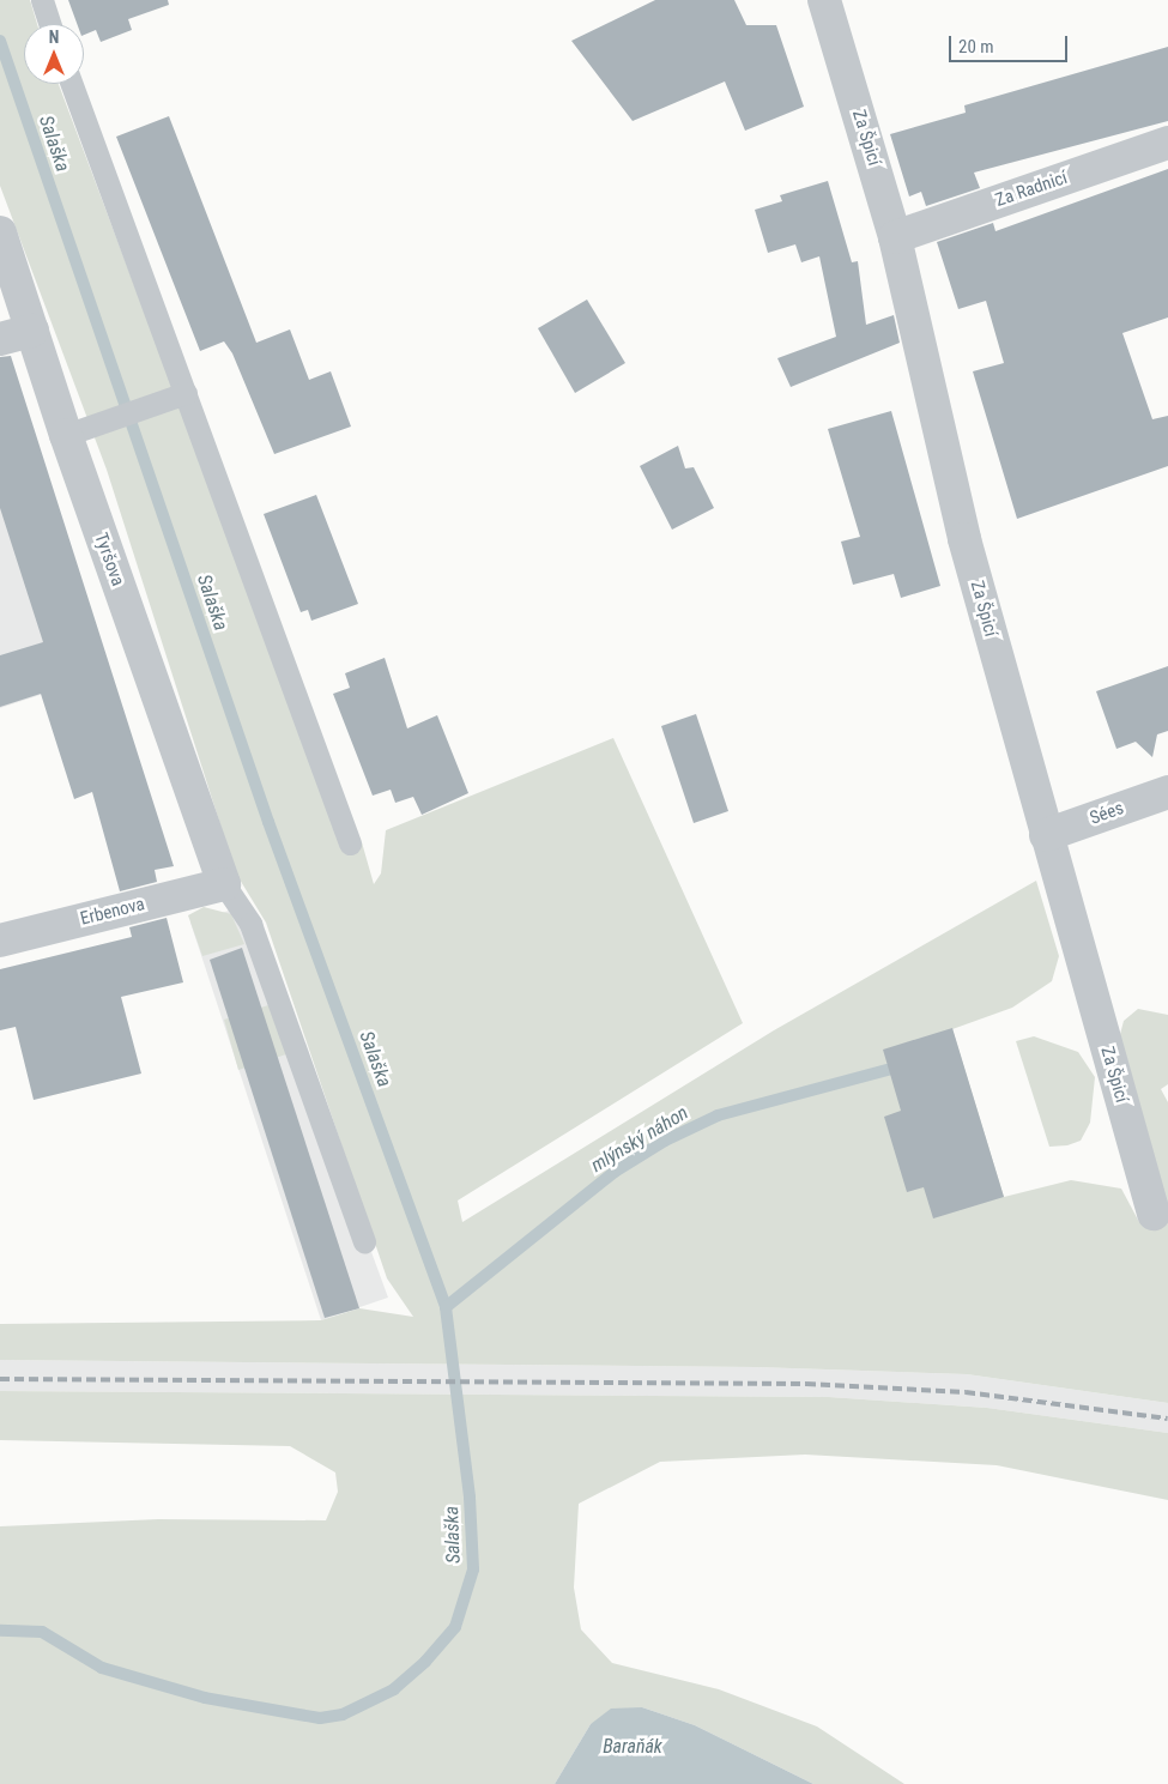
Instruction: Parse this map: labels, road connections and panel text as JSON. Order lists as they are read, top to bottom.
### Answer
{
  "streets": {
    "street": [
      "Za Špicí",
      "Za Radnicí",
      "Tyršova",
      "Sées",
      "Erbenova"
    ]
  },
  "crossings": [
    ["Za Špicí", "Za Radnicí"],
    ["Za Špicí", "Sées"],
    ["Tyršova", "Erbenova"]
  ],
  "water": ["Salaška", "mlýnský náhon", "Baraňák"],
  "scale_bar": "20 m",
  "north": "top"
}
